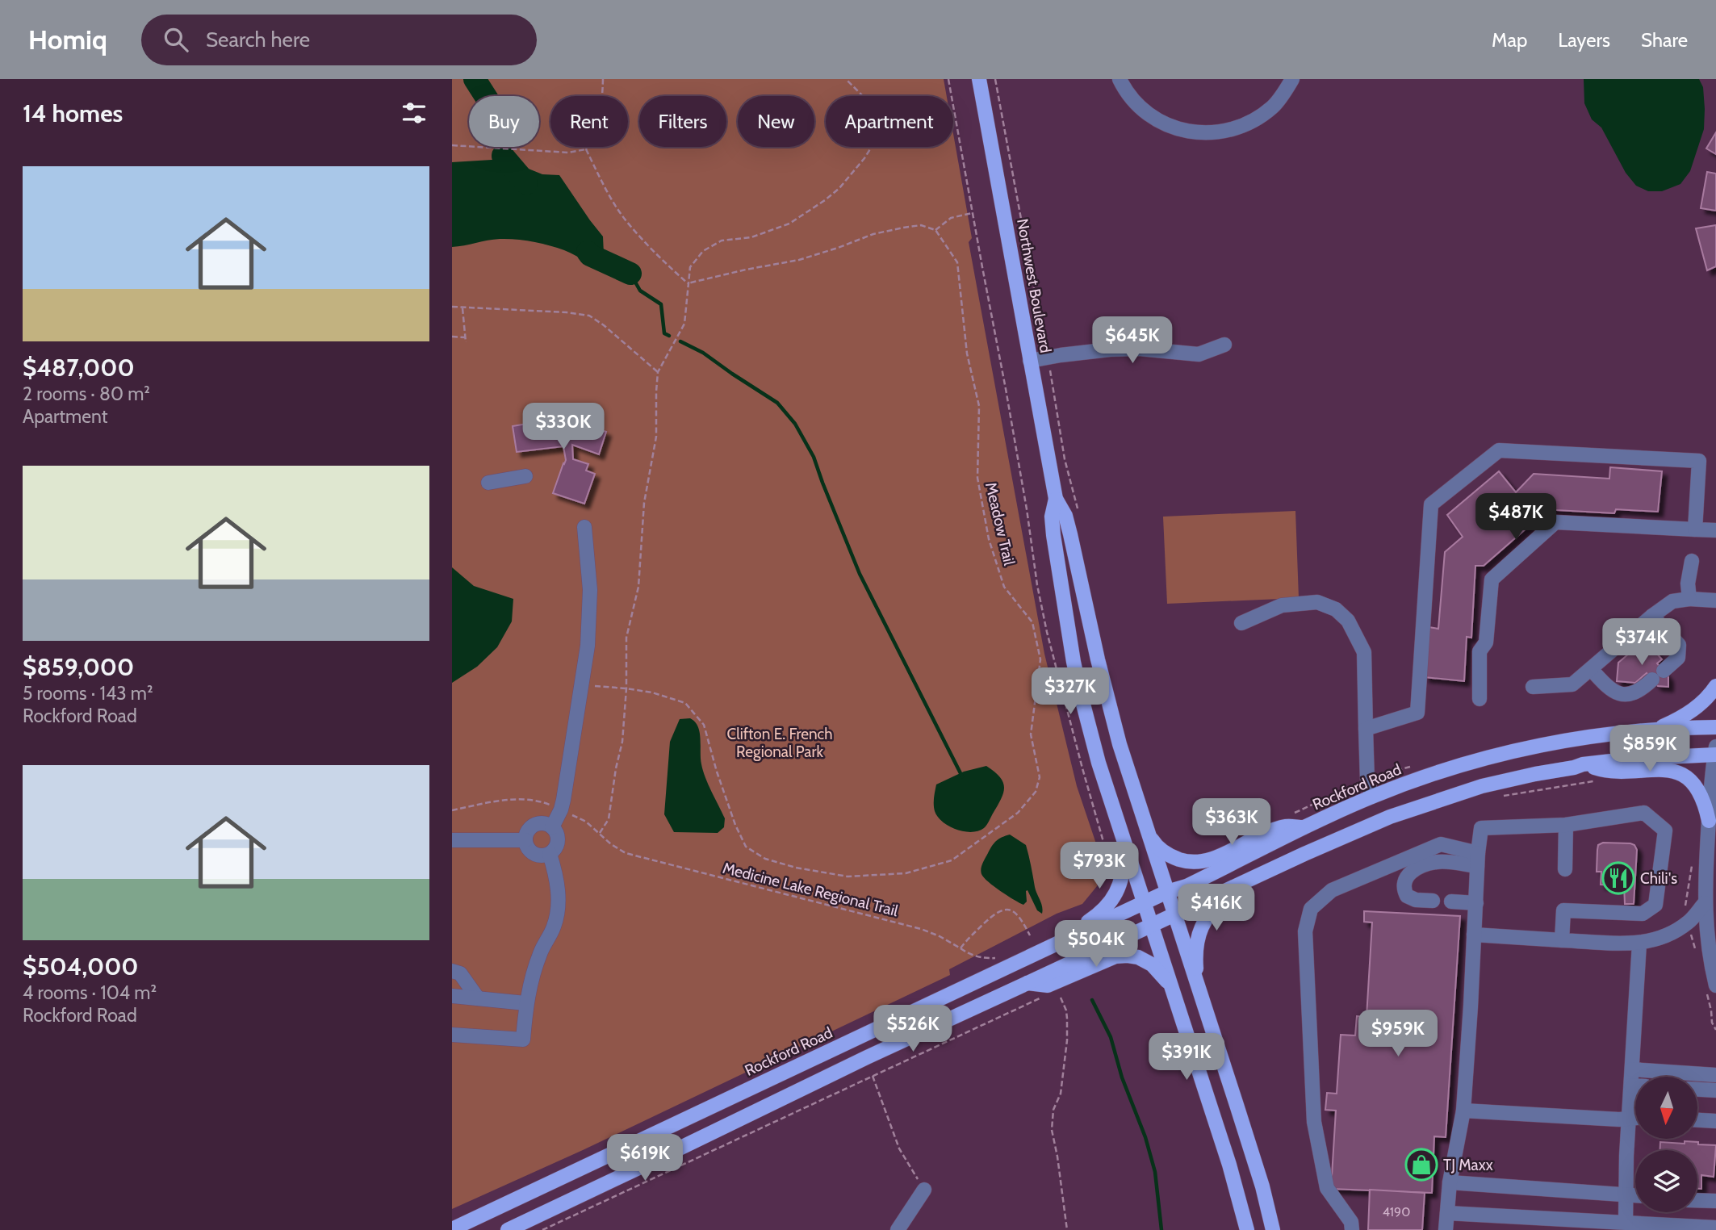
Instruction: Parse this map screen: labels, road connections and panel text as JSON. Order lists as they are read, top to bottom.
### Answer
{
  "streets": {
    "main road": ["Northwest Boulevard", "Rockford Road"],
    "path": ["Meadow Trail", "Medicine Lake Regional Trail"]
  },
  "crossings": [
    ["Northwest Boulevard", "Rockford Road"]
  ],
  "parks": ["Clifton E. French Regional Park"],
  "places": {
    "restaurant": ["Chili's"],
    "shop": ["TJ Maxx"]
  },
  "house_numbers": ["4190"],
  "north": "bottom",
  "page": {
    "header": "Homiq",
    "search": "Search here",
    "nav": ["Map", "Layers", "Share"],
    "heading": "14 homes",
    "chip": [
      "Buy",
      "Rent",
      "Filters",
      "New",
      "Apartment"
    ],
    "list": [
      {
        "name": "$487,000",
        "note": "2 rooms · 80 m² · Apartment"
      },
      {
        "name": "$859,000",
        "note": "5 rooms · 143 m² · Rockford Road"
      },
      {
        "name": "$504,000",
        "note": "4 rooms · 104 m² · Rockford Road"
      }
    ],
    "price": [
      "$645K",
      "$330K",
      "$487K",
      "$374K",
      "$327K",
      "$859K",
      "$363K",
      "$793K",
      "$416K",
      "$504K",
      "$526K",
      "$959K",
      "$391K",
      "$619K"
    ]
  }
}
